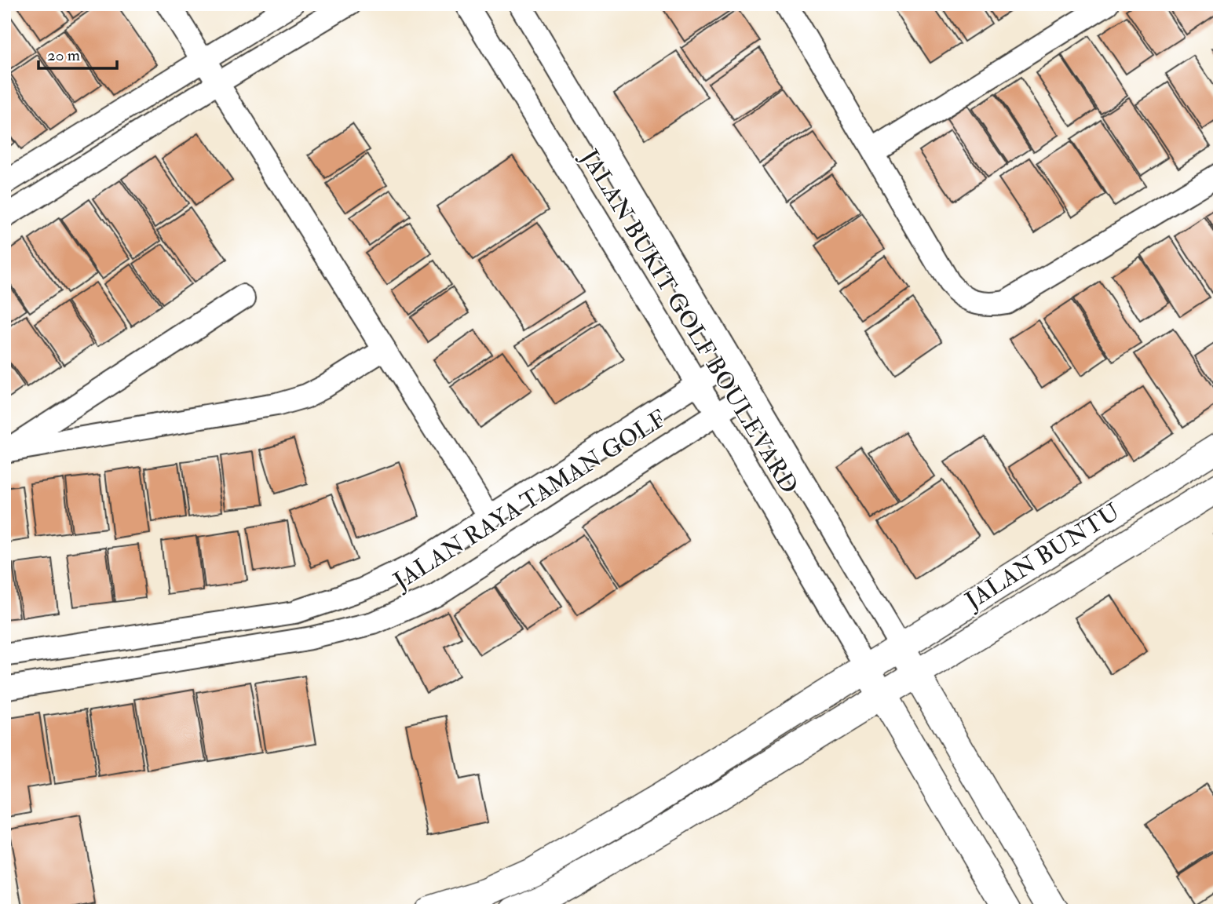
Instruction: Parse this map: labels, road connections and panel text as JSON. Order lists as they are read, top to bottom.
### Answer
{
  "streets": {
    "street": ["JALAN BUKIT GOLF BOULEVARD", "JALAN RAYA TAMAN GOLF", "JALAN BUNTU"]
  },
  "crossings": [
    ["JALAN BUKIT GOLF BOULEVARD", "JALAN RAYA TAMAN GOLF"],
    ["JALAN BUKIT GOLF BOULEVARD", "JALAN BUNTU"]
  ],
  "scale_bar": "20 m"
}
